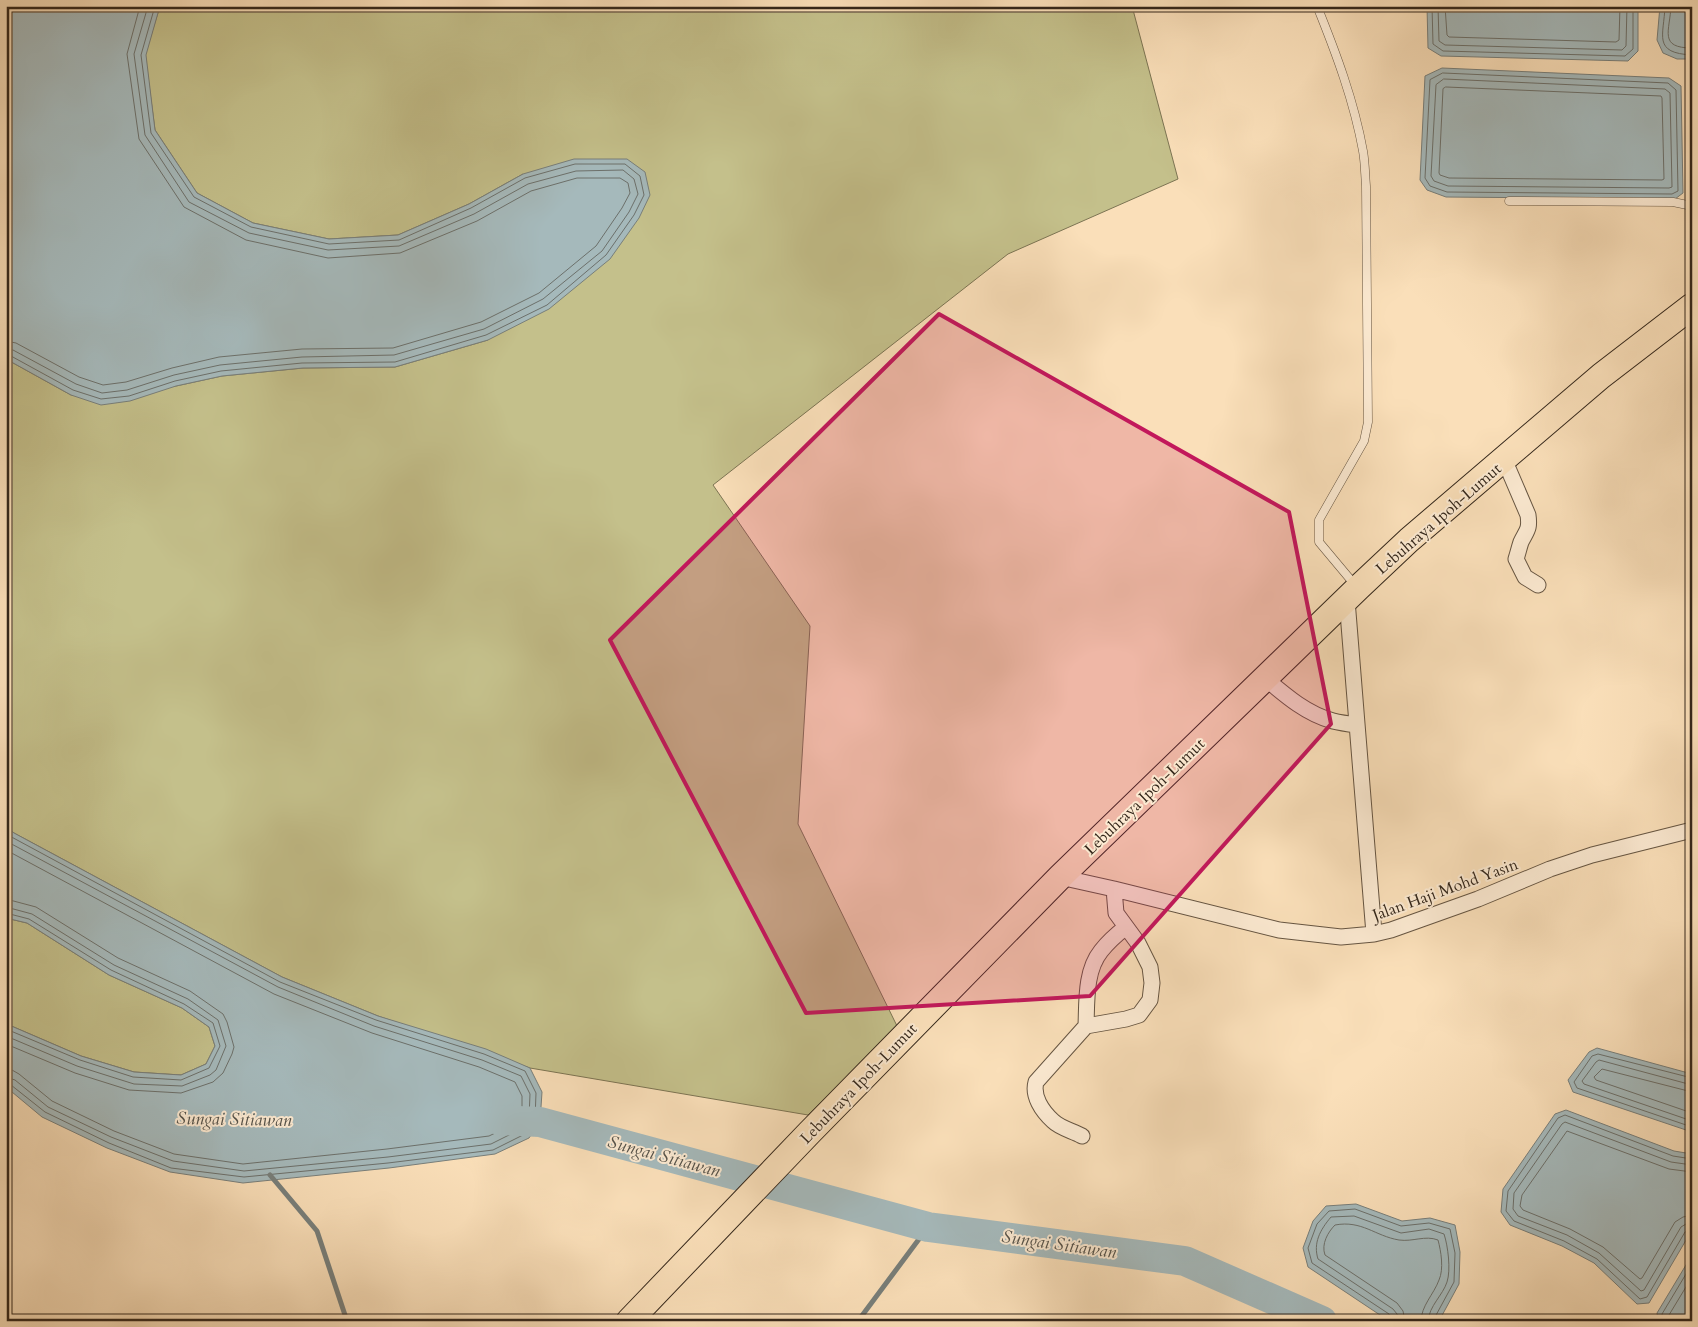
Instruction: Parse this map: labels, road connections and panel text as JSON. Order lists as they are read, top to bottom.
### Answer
{
  "streets": {
    "highway": ["Lebuhraya Ipoh-Lumut"],
    "street": ["Jalan Haji Mohd Yasin"]
  },
  "crossings": [
    ["Lebuhraya Ipoh-Lumut", "Jalan Haji Mohd Yasin"]
  ],
  "water": ["Sungai Sitiawan"]
}
